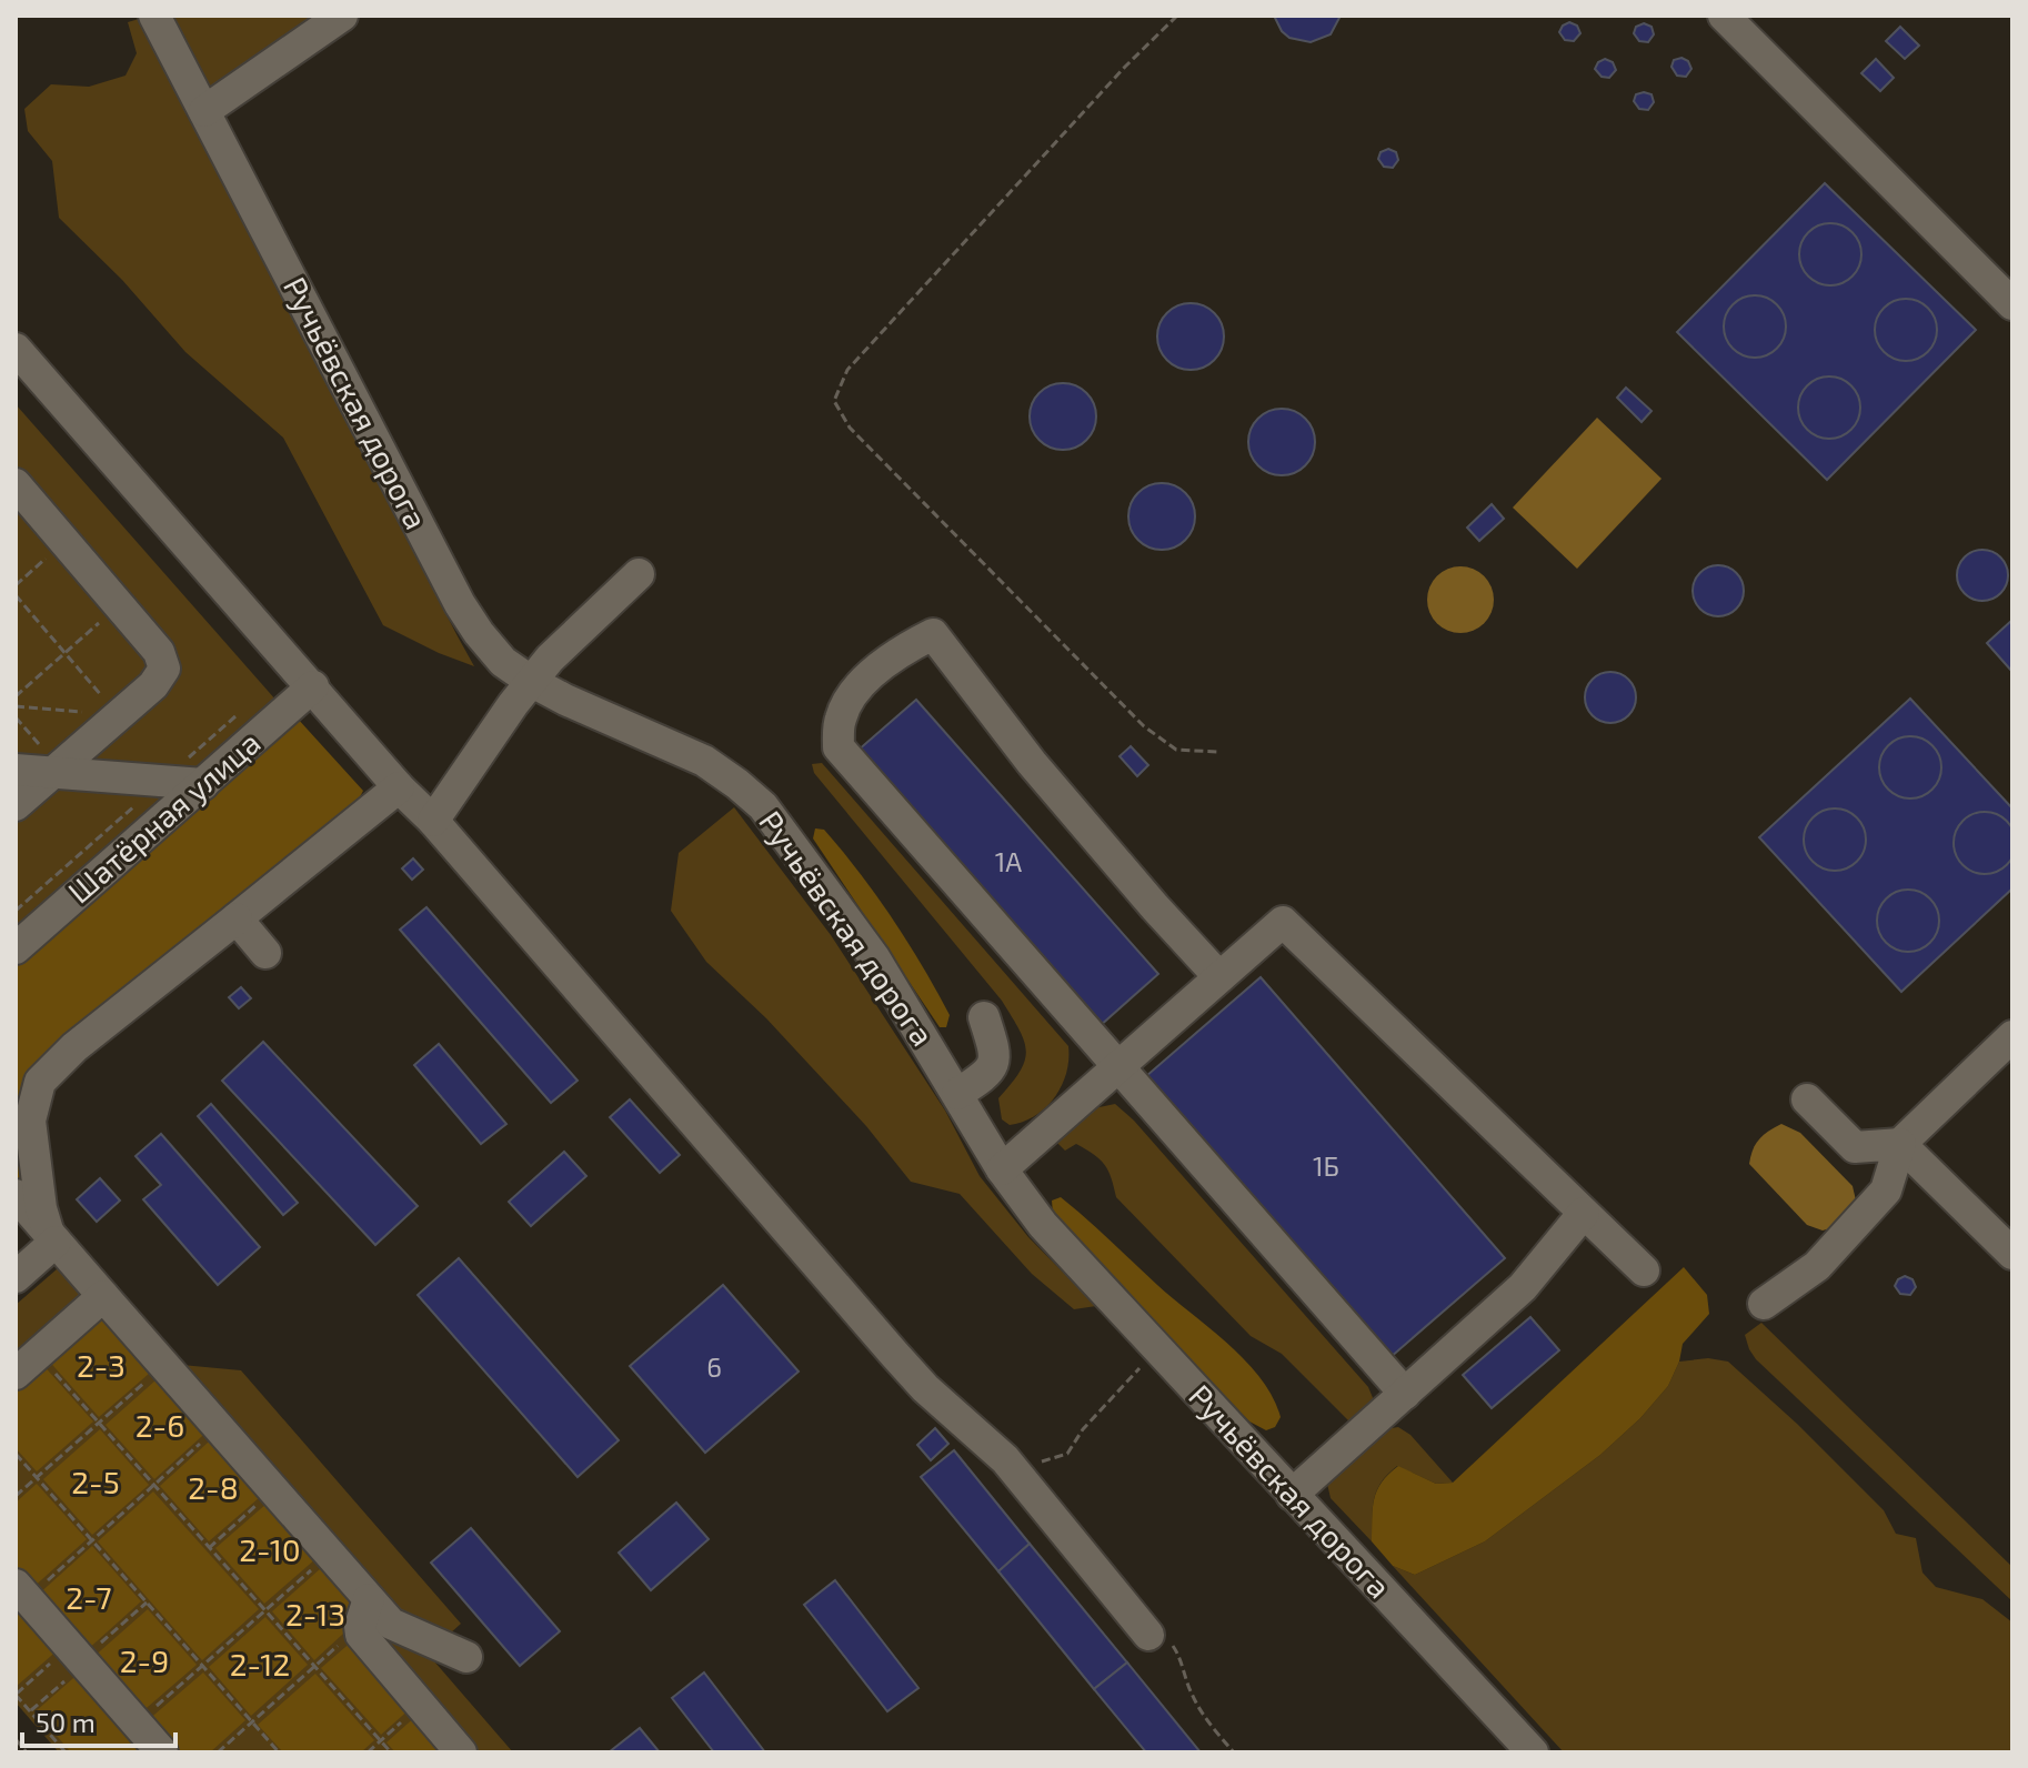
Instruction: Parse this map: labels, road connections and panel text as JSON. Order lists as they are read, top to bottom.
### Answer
{
  "streets": {
    "street": ["Ручьёвская дорога", "Шатёрная улица"]
  },
  "parks": [
    "2-3",
    "2-6",
    "2-5",
    "2-8",
    "2-10",
    "2-7",
    "2-13",
    "2-9",
    "2-12"
  ],
  "house_numbers": ["1А", "1Б", "6"],
  "scale_bar": "50 m"
}
